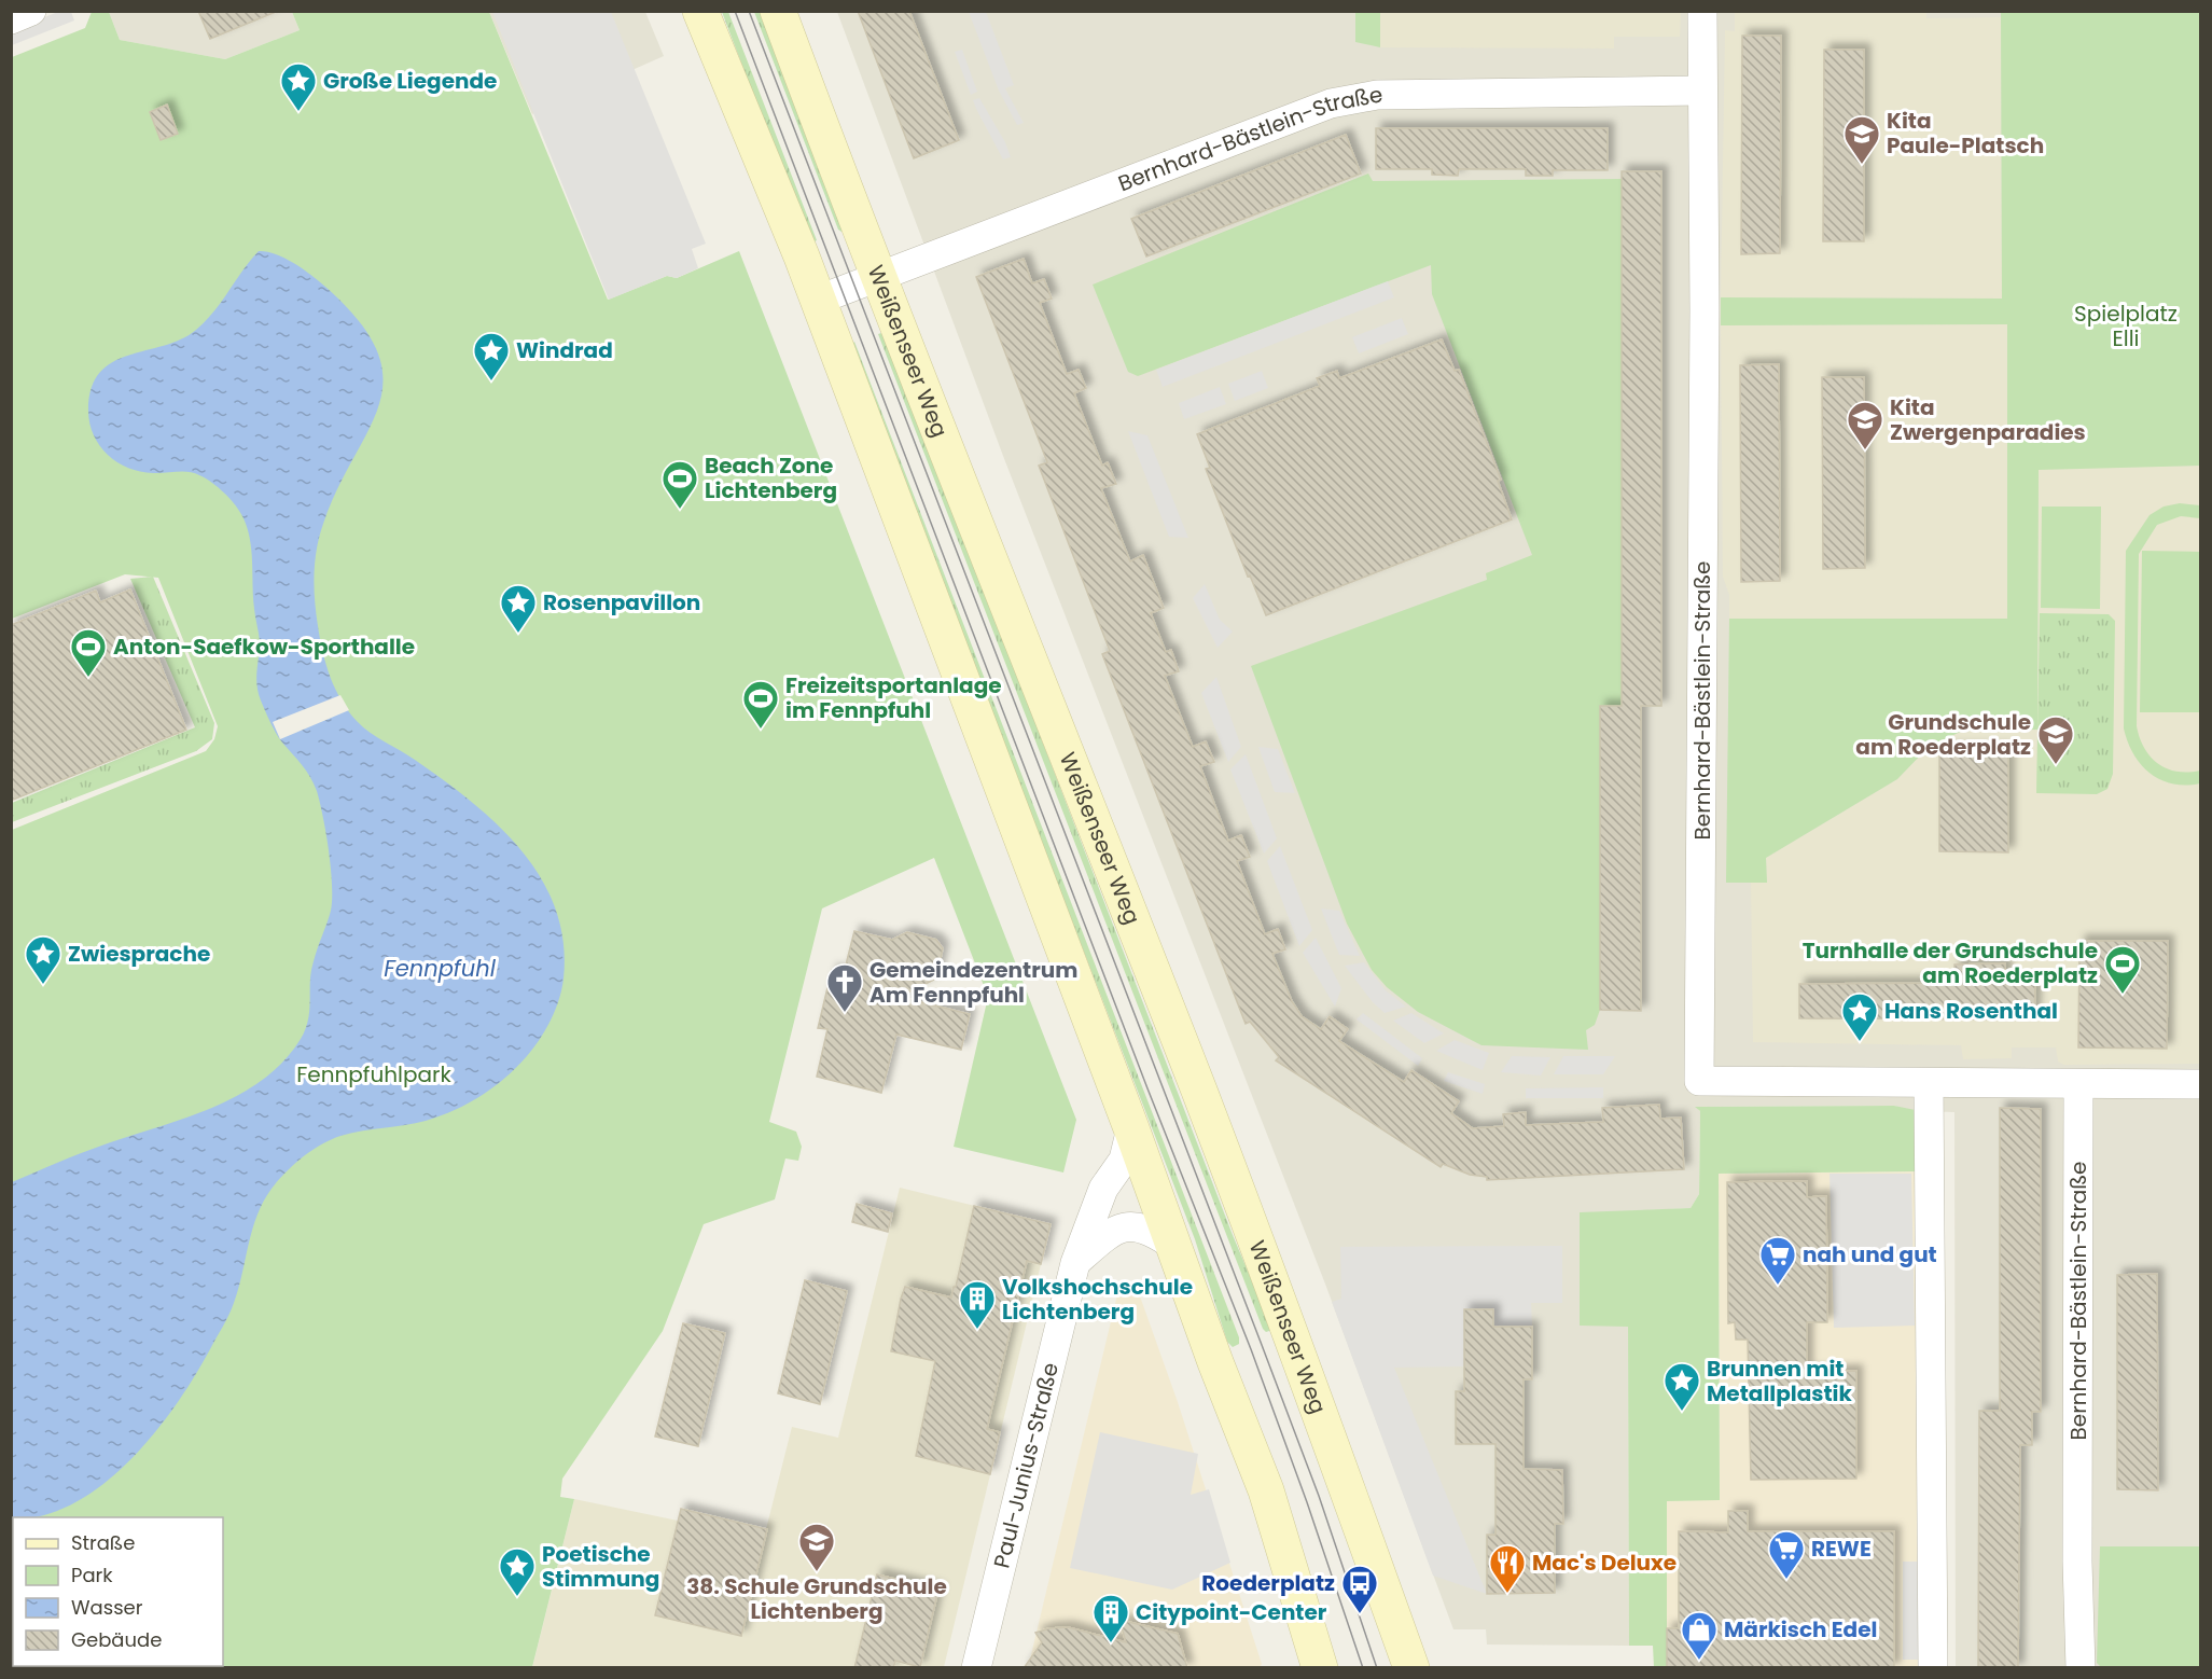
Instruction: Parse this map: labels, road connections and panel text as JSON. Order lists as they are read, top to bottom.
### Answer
{
  "streets": {
    "main road": ["Weißenseer Weg"],
    "street": ["Bernhard-Bästlein-Straße", "Paul-Junius-Straße"]
  },
  "crossings": [
    ["Bernhard-Bästlein-Straße", "Weißenseer Weg"]
  ],
  "water": ["Fennpfuhl"],
  "parks": ["Spielplatz Elli", "Fennpfuhlpark"],
  "places": {
    "place": [
      "Große Liegende",
      "Windrad",
      "Rosenpavillon",
      "Zwiesprache",
      "Hans Rosenthal",
      "Brunnen mit Metallplastik",
      "Poetische Stimmung"
    ],
    "school or university": [
      "Kita Paule-Platsch",
      "Kita Zwergenparadies",
      "Grundschule am Roederplatz",
      "38. Schule Grundschule Lichtenberg"
    ],
    "sports": [
      "Beach Zone Lichtenberg",
      "Anton-Saefkow-Sporthalle",
      "Freizeitsportanlage im Fennpfuhl",
      "Turnhalle der Grundschule am Roederplatz"
    ],
    "church": ["Gemeindezentrum Am Fennpfuhl"],
    "supermarket": ["nah und gut", "REWE"],
    "building": ["Volkshochschule Lichtenberg", "Citypoint-Center"],
    "restaurant": ["Mac's Deluxe"],
    "bus stop": ["Roederplatz"],
    "shop": ["Märkisch Edel"]
  },
  "legend": [
    "Straße",
    "Park",
    "Wasser",
    "Gebäude"
  ]
}
